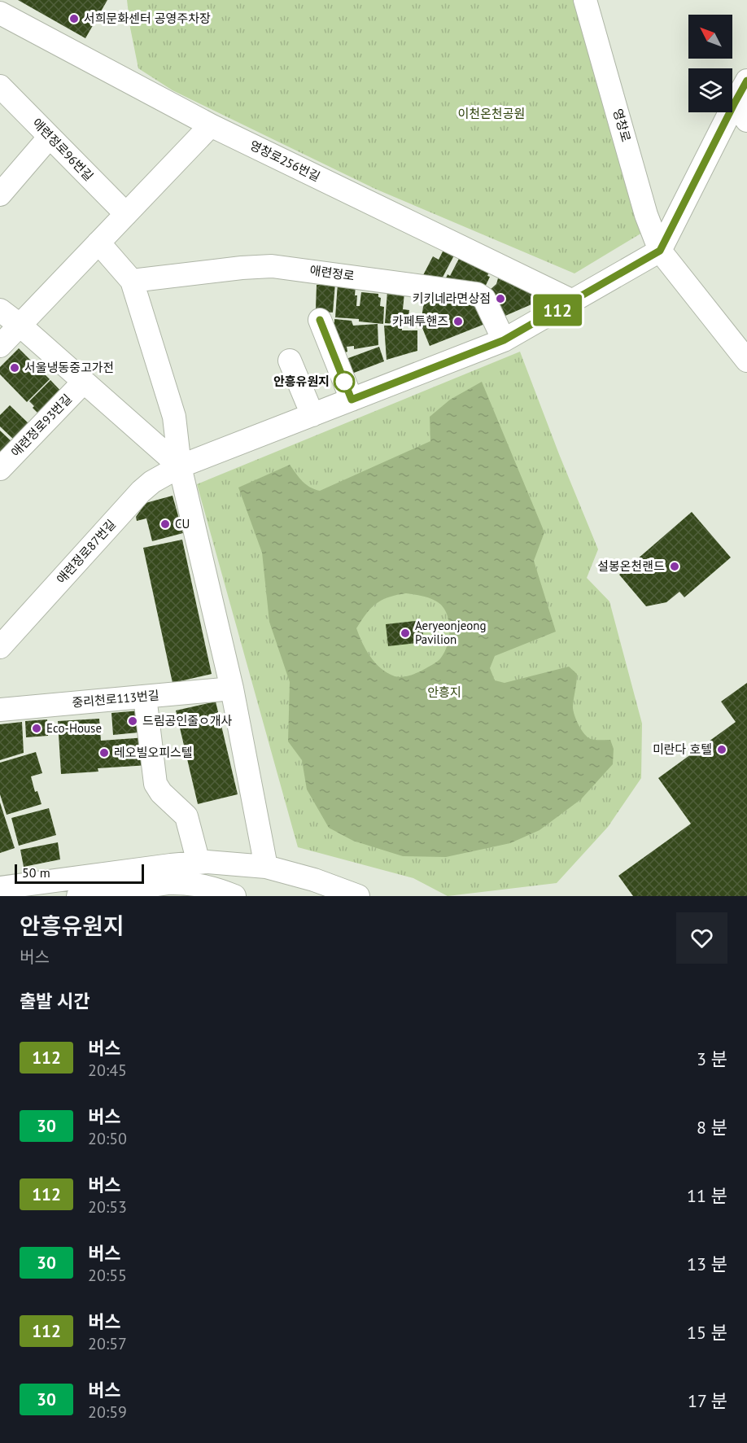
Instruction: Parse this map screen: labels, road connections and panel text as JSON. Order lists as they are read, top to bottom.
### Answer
{
  "streets": {
    "street": [
      "영창로",
      "애련정로96번길",
      "영창로256번길",
      "애련정로",
      "애련정로93번길",
      "애련정로87번길",
      "중리천로113번길"
    ]
  },
  "parks": ["이천온천공원", "안흥지"],
  "places": [
    "서희문화센터 공영주차장",
    "키키네라면상점",
    "카페투핸즈",
    "서울냉동중고가전",
    "안흥유원지",
    "CU",
    "설봉온천랜드",
    "Aeryeonjeong Pavilion",
    "드림공인줄ㅇ개사",
    "Eco-House",
    "미란다 호텔",
    "레오빌오피스텔"
  ],
  "lines": ["bus line 112"],
  "scale_bar": "50 m",
  "north": "top left",
  "page": {
    "on_map": "112",
    "scale": "50 m",
    "heading": [
      ["안흥유원지", "버스"],
      "출발 시간"
    ],
    "list": [
      {
        "mark": "112",
        "name": "버스",
        "note": "20:45",
        "value": "3 분"
      },
      {
        "mark": "30",
        "name": "버스",
        "note": "20:50",
        "value": "8 분"
      },
      {
        "mark": "112",
        "name": "버스",
        "note": "20:53",
        "value": "11 분"
      },
      {
        "mark": "30",
        "name": "버스",
        "note": "20:55",
        "value": "13 분"
      },
      {
        "mark": "112",
        "name": "버스",
        "note": "20:57",
        "value": "15 분"
      },
      {
        "mark": "30",
        "name": "버스",
        "note": "20:59",
        "value": "17 분"
      }
    ]
  }
}
